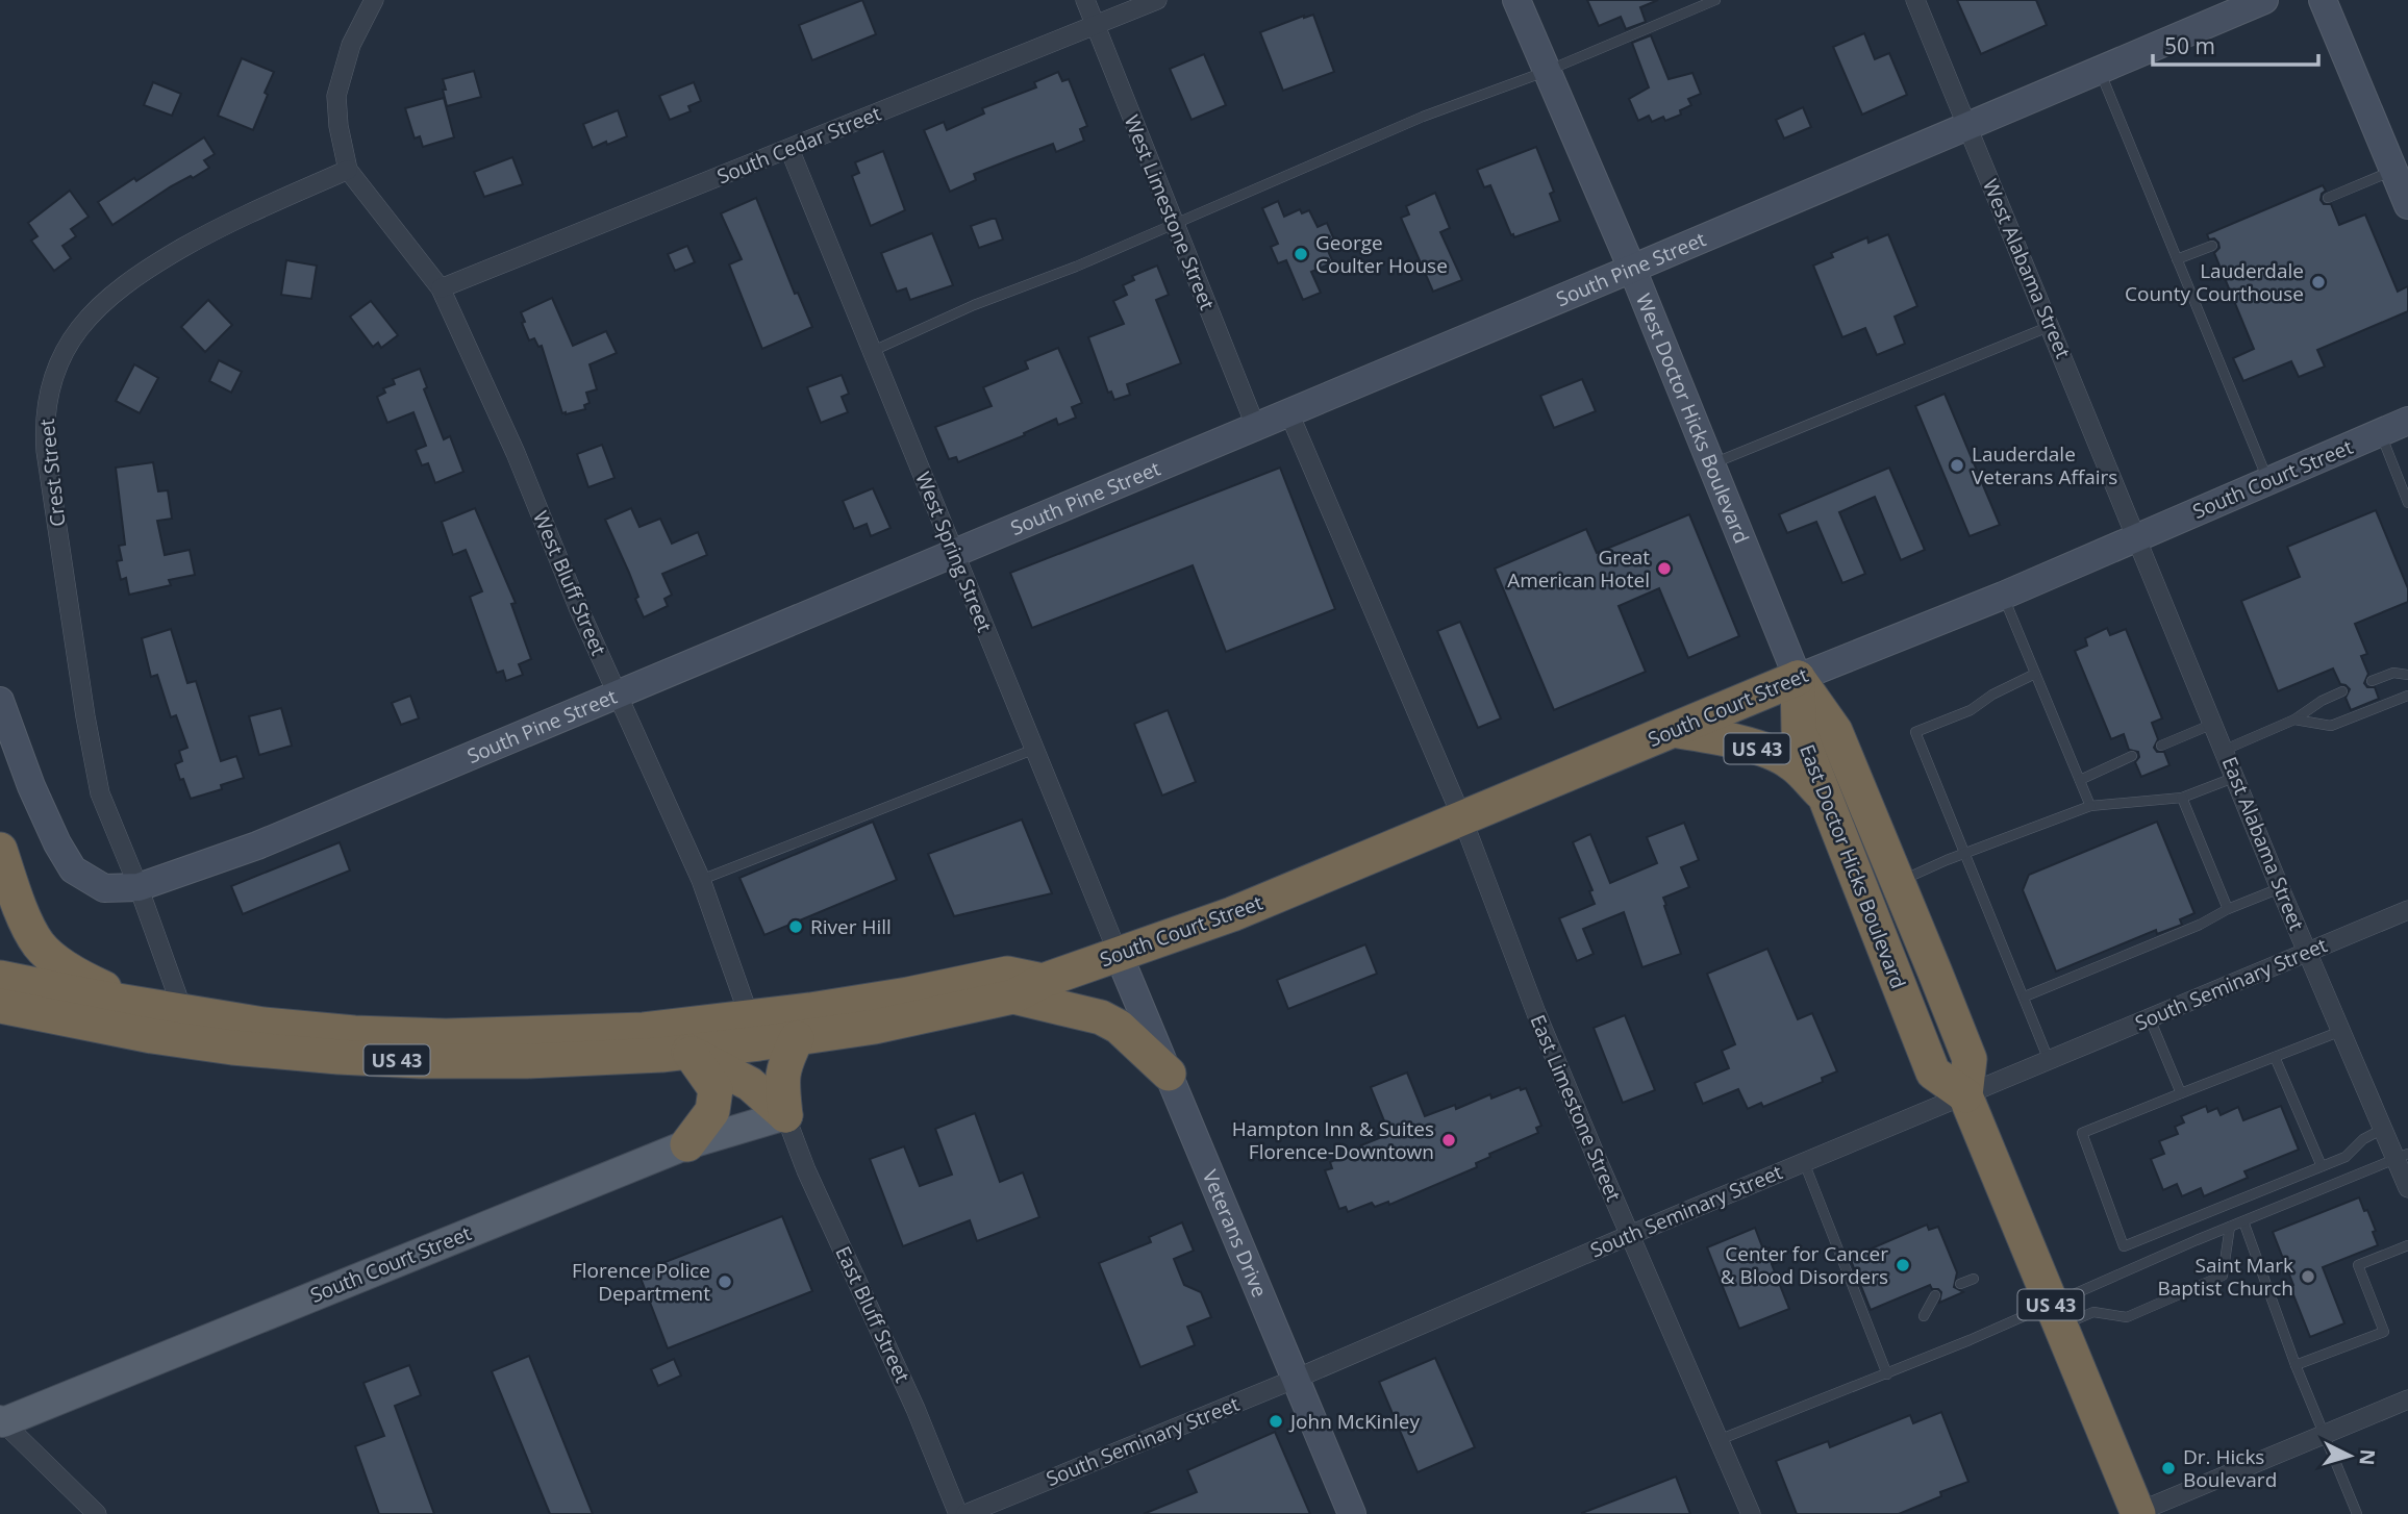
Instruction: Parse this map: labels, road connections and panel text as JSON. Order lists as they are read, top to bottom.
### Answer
{
  "streets": {
    "highway": ["South Court Street", "US 43", "East Doctor Hicks Boulevard"],
    "main road": ["South Pine Street", "West Doctor Hicks Boulevard", "Veterans Drive"],
    "street": [
      "South Cedar Street",
      "West Limestone Street",
      "West Alabama Street",
      "Crest Street",
      "West Spring Street",
      "West Bluff Street",
      "East Alabama Street",
      "South Seminary Street",
      "East Limestone Street",
      "East Bluff Street"
    ]
  },
  "crossings": [
    ["South Cedar Street", "West Limestone Street"],
    ["South Cedar Street", "West Spring Street"],
    ["South Cedar Street", "West Bluff Street"],
    ["West Limestone Street", "South Pine Street"],
    ["South Pine Street", "West Alabama Street"],
    ["South Pine Street", "West Doctor Hicks Boulevard"],
    ["South Pine Street", "Crest Street"],
    ["South Pine Street", "West Spring Street"],
    ["South Pine Street", "West Bluff Street"],
    ["West Alabama Street", "South Court Street"],
    ["West Alabama Street", "East Alabama Street"],
    ["West Doctor Hicks Boulevard", "South Court Street"],
    ["West Doctor Hicks Boulevard", "East Doctor Hicks Boulevard"],
    ["Crest Street", "West Bluff Street"],
    ["Crest Street", "US 43"],
    ["South Court Street", "West Spring Street"],
    ["South Court Street", "US 43"],
    ["South Court Street", "East Alabama Street"],
    ["South Court Street", "East Doctor Hicks Boulevard"],
    ["South Court Street", "East Limestone Street"],
    ["South Court Street", "Veterans Drive"],
    ["South Court Street", "East Bluff Street"],
    ["West Spring Street", "Veterans Drive"],
    ["West Bluff Street", "US 43"],
    ["US 43", "East Doctor Hicks Boulevard"],
    ["East Alabama Street", "South Seminary Street"],
    ["East Doctor Hicks Boulevard", "South Seminary Street"],
    ["South Seminary Street", "East Limestone Street"],
    ["South Seminary Street", "Veterans Drive"]
  ],
  "places": [
    "George Coulter House",
    "Lauderdale County Courthouse",
    "Lauderdale Veterans Affairs",
    "Great American Hotel",
    "River Hill",
    "Hampton Inn & Suites Florence-Downtown",
    "Center for Cancer & Blood Disorders",
    "Saint Mark Baptist Church",
    "Florence Police Department",
    "John McKinley",
    "Dr. Hicks Boulevard"
  ],
  "scale_bar": "50 m",
  "north": "right"
}
